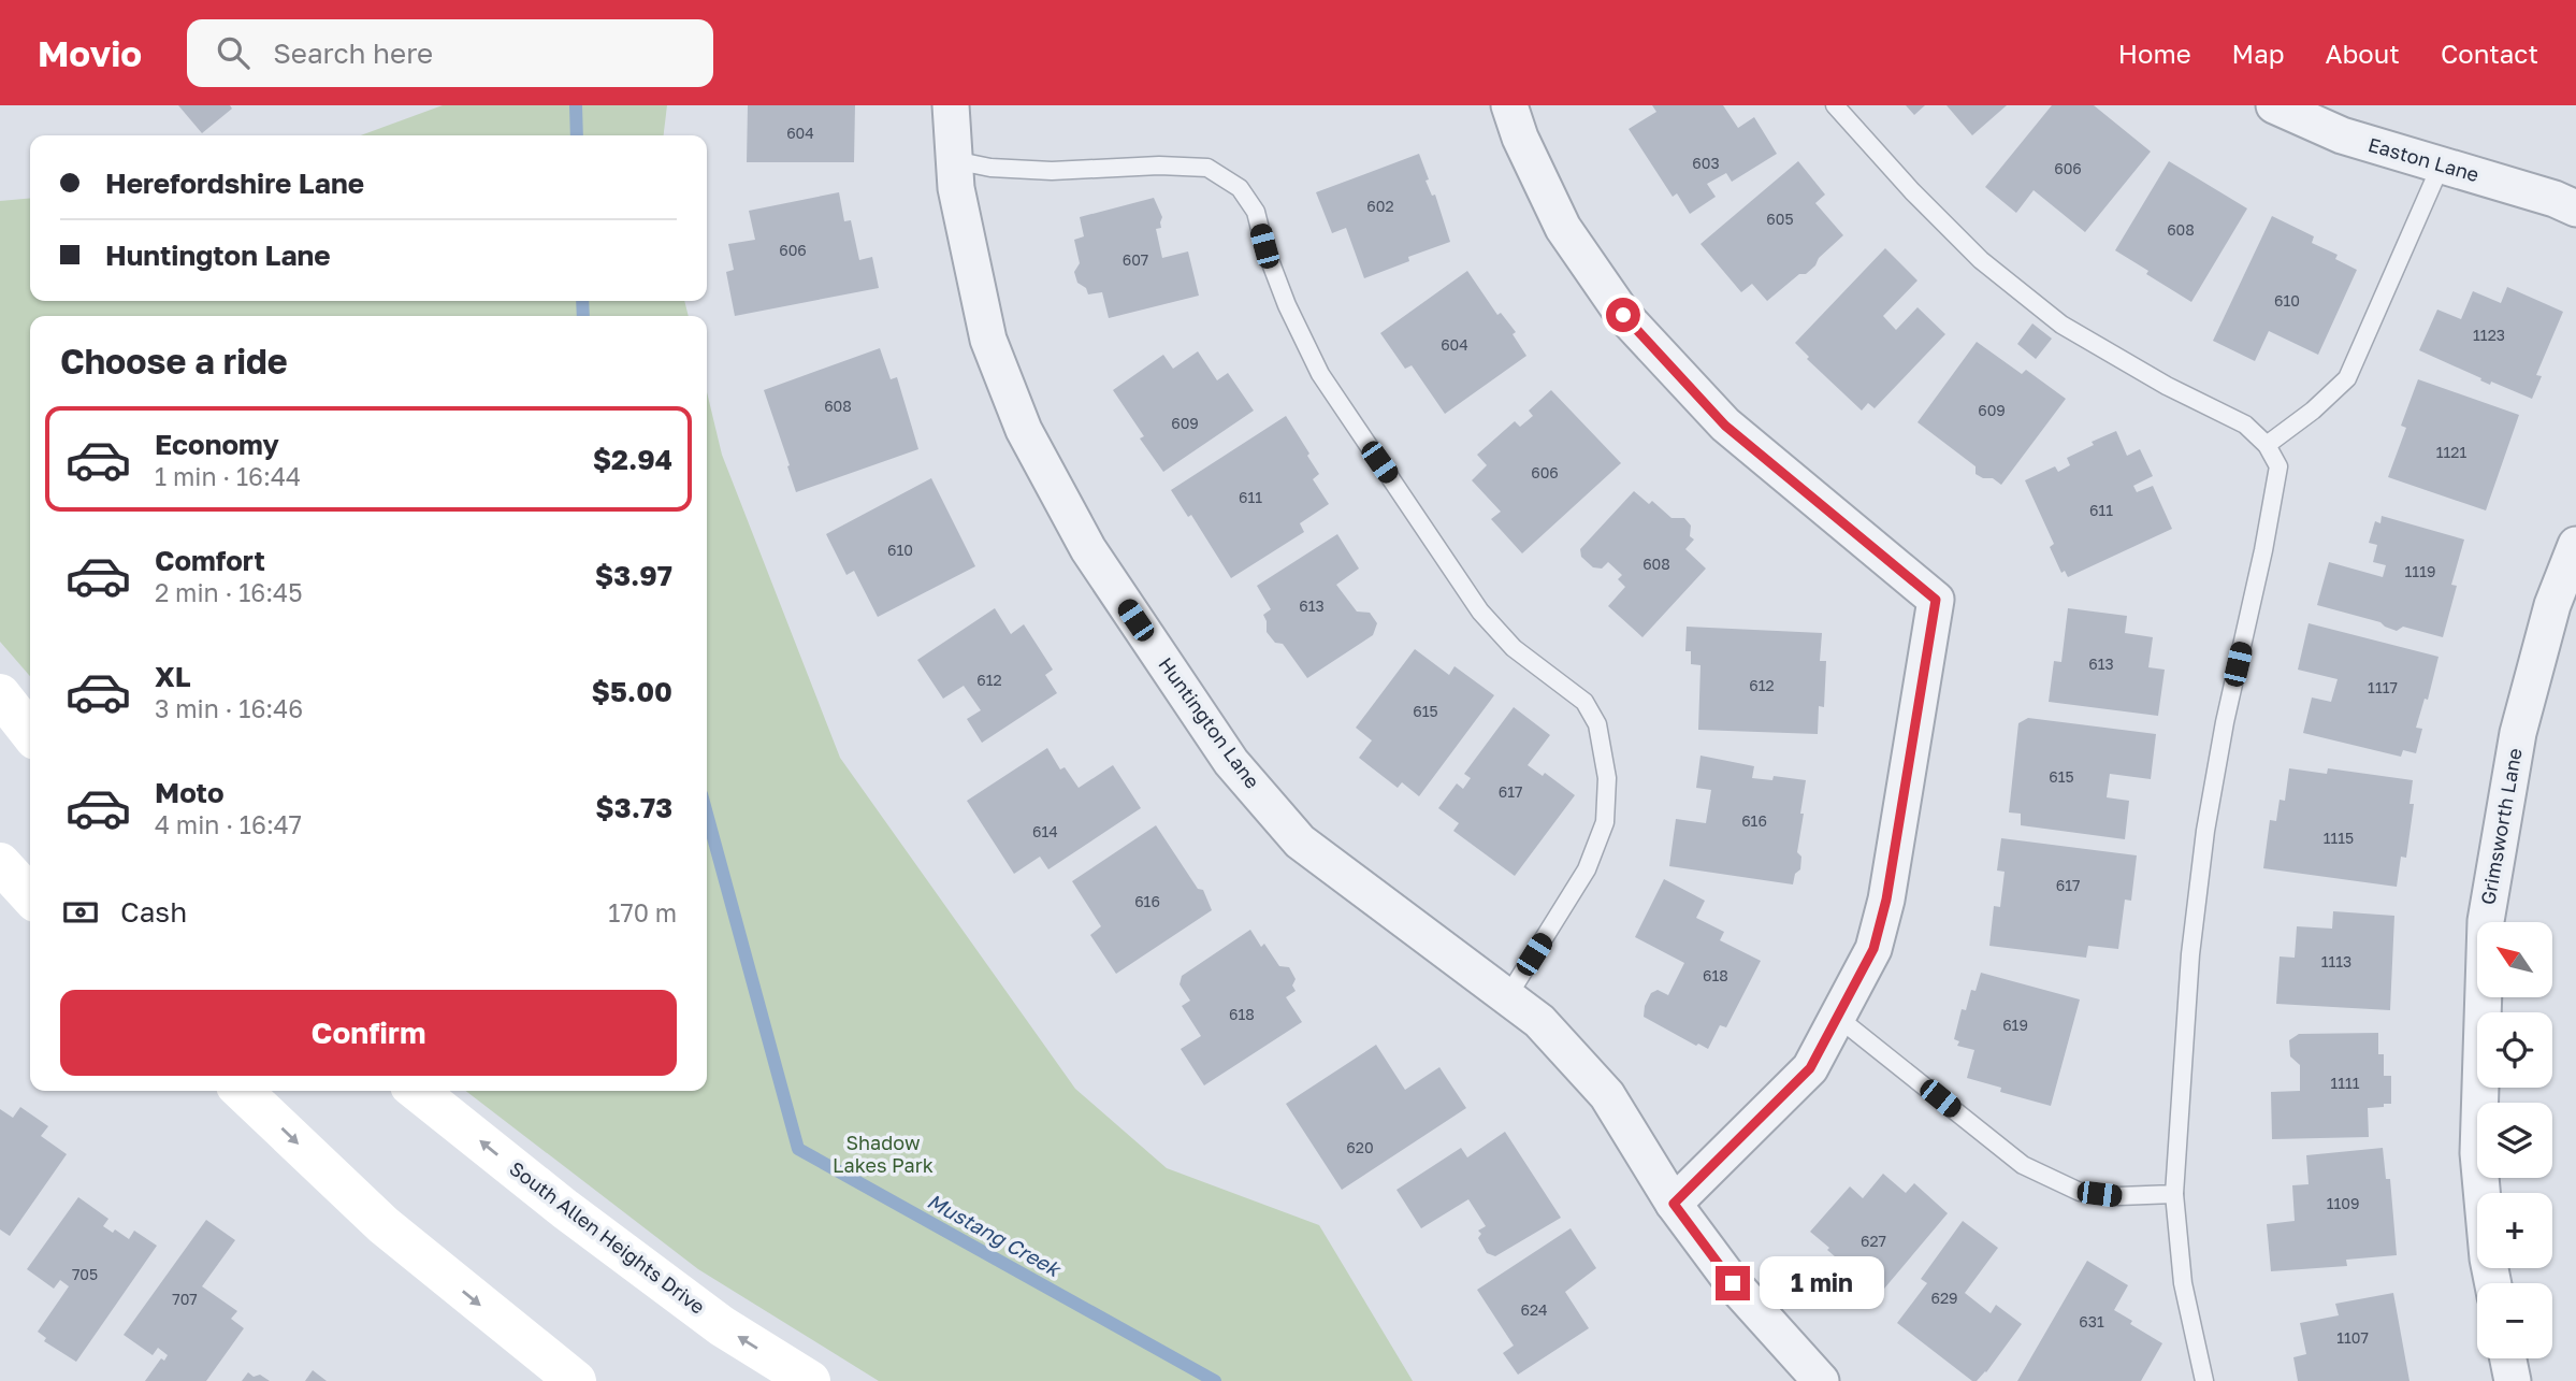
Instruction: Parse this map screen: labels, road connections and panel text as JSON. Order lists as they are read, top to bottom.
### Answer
{
  "streets": {
    "main road": ["South Allen Heights Drive"],
    "street": ["Easton Lane", "Huntington Lane", "Grimsworth Lane"]
  },
  "water": ["Mustang Creek"],
  "parks": ["Shadow Lakes Park"],
  "house_numbers": [
    "604",
    "603",
    "606",
    "602",
    "605",
    "608",
    "606",
    "607",
    "610",
    "1123",
    "604",
    "608",
    "609",
    "609",
    "1121",
    "606",
    "611",
    "611",
    "610",
    "608",
    "1119",
    "613",
    "613",
    "612",
    "612",
    "1117",
    "615",
    "615",
    "617",
    "616",
    "614",
    "1115",
    "617",
    "616",
    "1113",
    "618",
    "618",
    "619",
    "1111",
    "620",
    "1109",
    "627",
    "705",
    "629",
    "707",
    "624",
    "631",
    "1107"
  ],
  "north": "top left",
  "page": {
    "header": "Movio",
    "search": "Search here",
    "nav": [
      "Home",
      "Map",
      "About",
      "Contact"
    ],
    "banner": ["Herefordshire Lane", "Huntington Lane"],
    "heading": "Choose a ride",
    "list": [
      {
        "name": "Economy",
        "note": "1 min · 16:44",
        "value": "$2.94"
      },
      {
        "name": "Comfort",
        "note": "2 min · 16:45",
        "value": "$3.97"
      },
      {
        "name": "XL",
        "note": "3 min · 16:46",
        "value": "$5.00"
      },
      {
        "name": "Moto",
        "note": "4 min · 16:47",
        "value": "$3.73"
      }
    ],
    "pay": ["Cash", "170 m"],
    "map_buttons": ["+", "−"],
    "buttons": "Confirm",
    "bubble": "1 min"
  }
}
